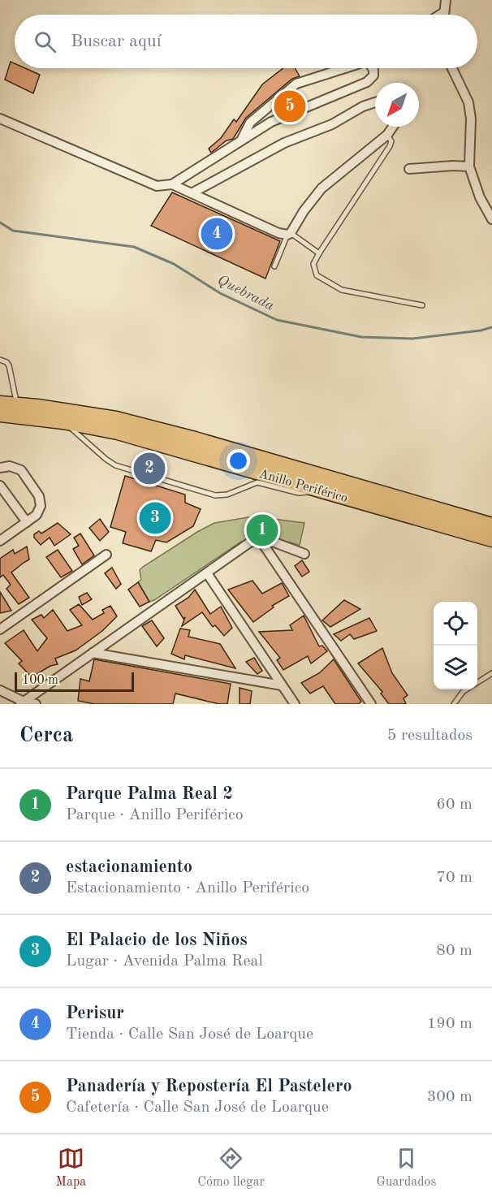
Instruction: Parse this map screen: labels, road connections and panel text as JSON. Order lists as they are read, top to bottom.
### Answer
{
  "streets": {
    "highway": ["Anillo Periférico"]
  },
  "water": ["Quebrada"],
  "scale_bar": "100 m",
  "north": "bottom left",
  "page": {
    "search": "Buscar aquí",
    "pins": [
      "5",
      "4",
      "2",
      "3",
      "1"
    ],
    "scale": "100 m",
    "heading": ["Cerca", "5 resultados"],
    "list": [
      {
        "mark": "1",
        "name": "Parque Palma Real 2",
        "note": "Parque · Anillo Periférico",
        "value": "60 m"
      },
      {
        "mark": "2",
        "name": "estacionamiento",
        "note": "Estacionamiento · Anillo Periférico",
        "value": "70 m"
      },
      {
        "mark": "3",
        "name": "El Palacio de los Niños",
        "note": "Lugar · Avenida Palma Real",
        "value": "80 m"
      },
      {
        "mark": "4",
        "name": "Perisur",
        "note": "Tienda · Calle San José de Loarque",
        "value": "190 m"
      },
      {
        "mark": "5",
        "name": "Panadería y Repostería El Pastelero",
        "note": "Cafetería · Calle San José de Loarque",
        "value": "300 m"
      }
    ],
    "nav": ["Mapa", "Cómo llegar", "Guardados"]
  }
}
